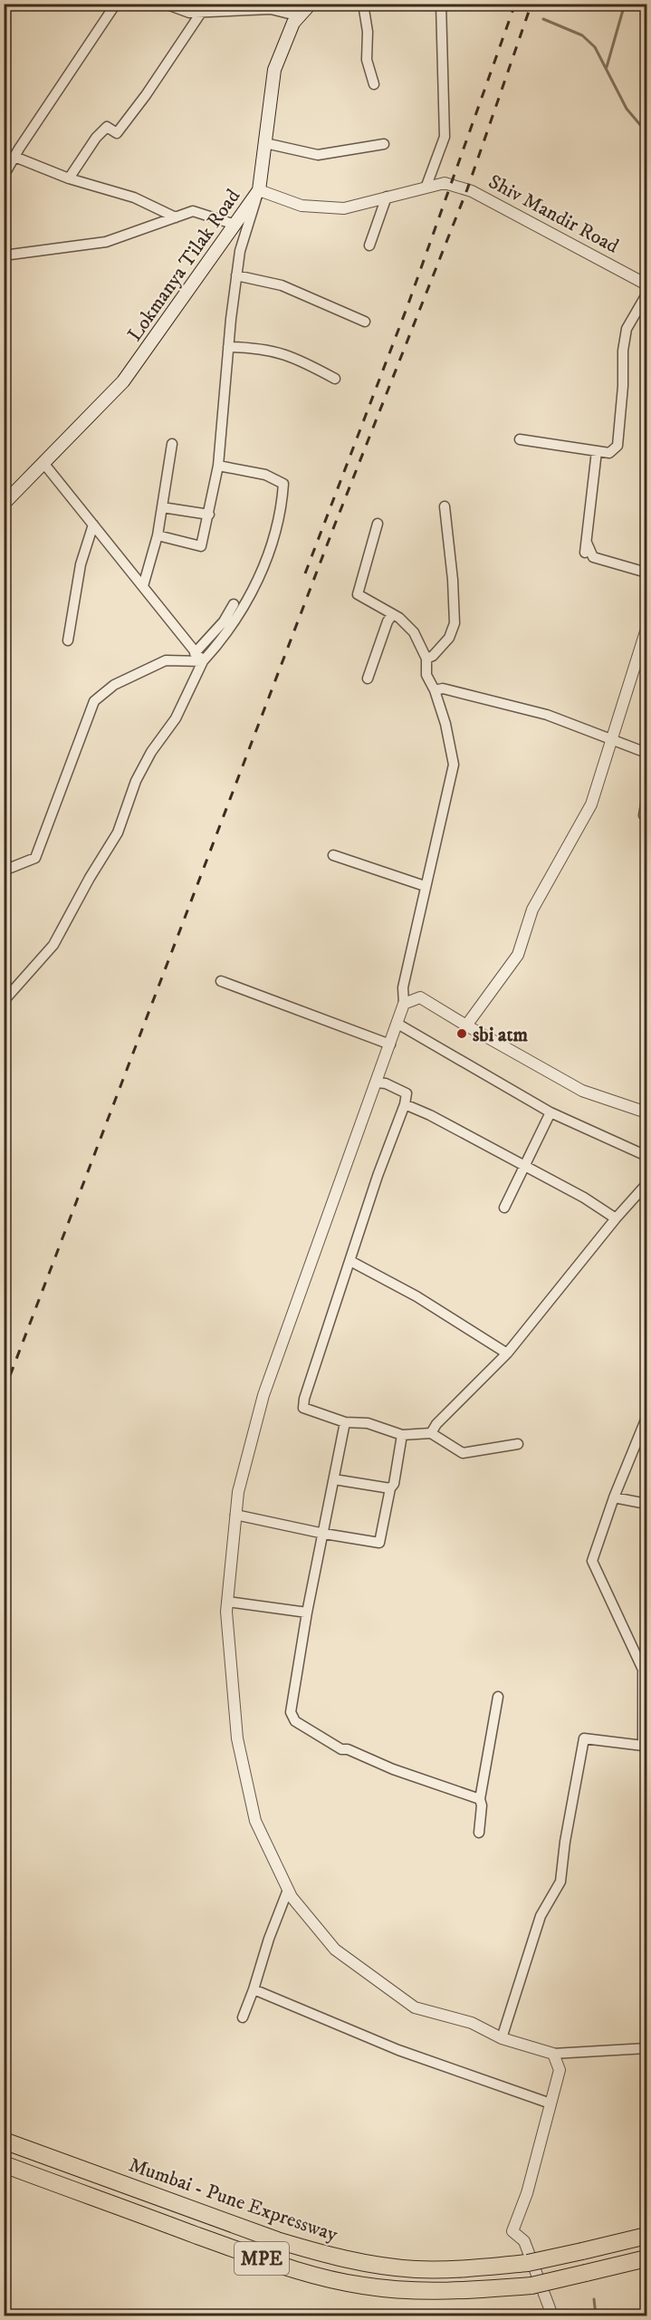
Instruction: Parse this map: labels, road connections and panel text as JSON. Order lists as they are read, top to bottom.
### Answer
{
  "streets": {
    "highway": ["Mumbai - Pune Expressway", "MPE"],
    "main road": ["Lokmanya Tilak Road"],
    "street": ["Shiv Mandir Road"]
  },
  "crossings": [
    ["Shiv Mandir Road", "Lokmanya Tilak Road"]
  ],
  "places": ["sbi atm"]
}
